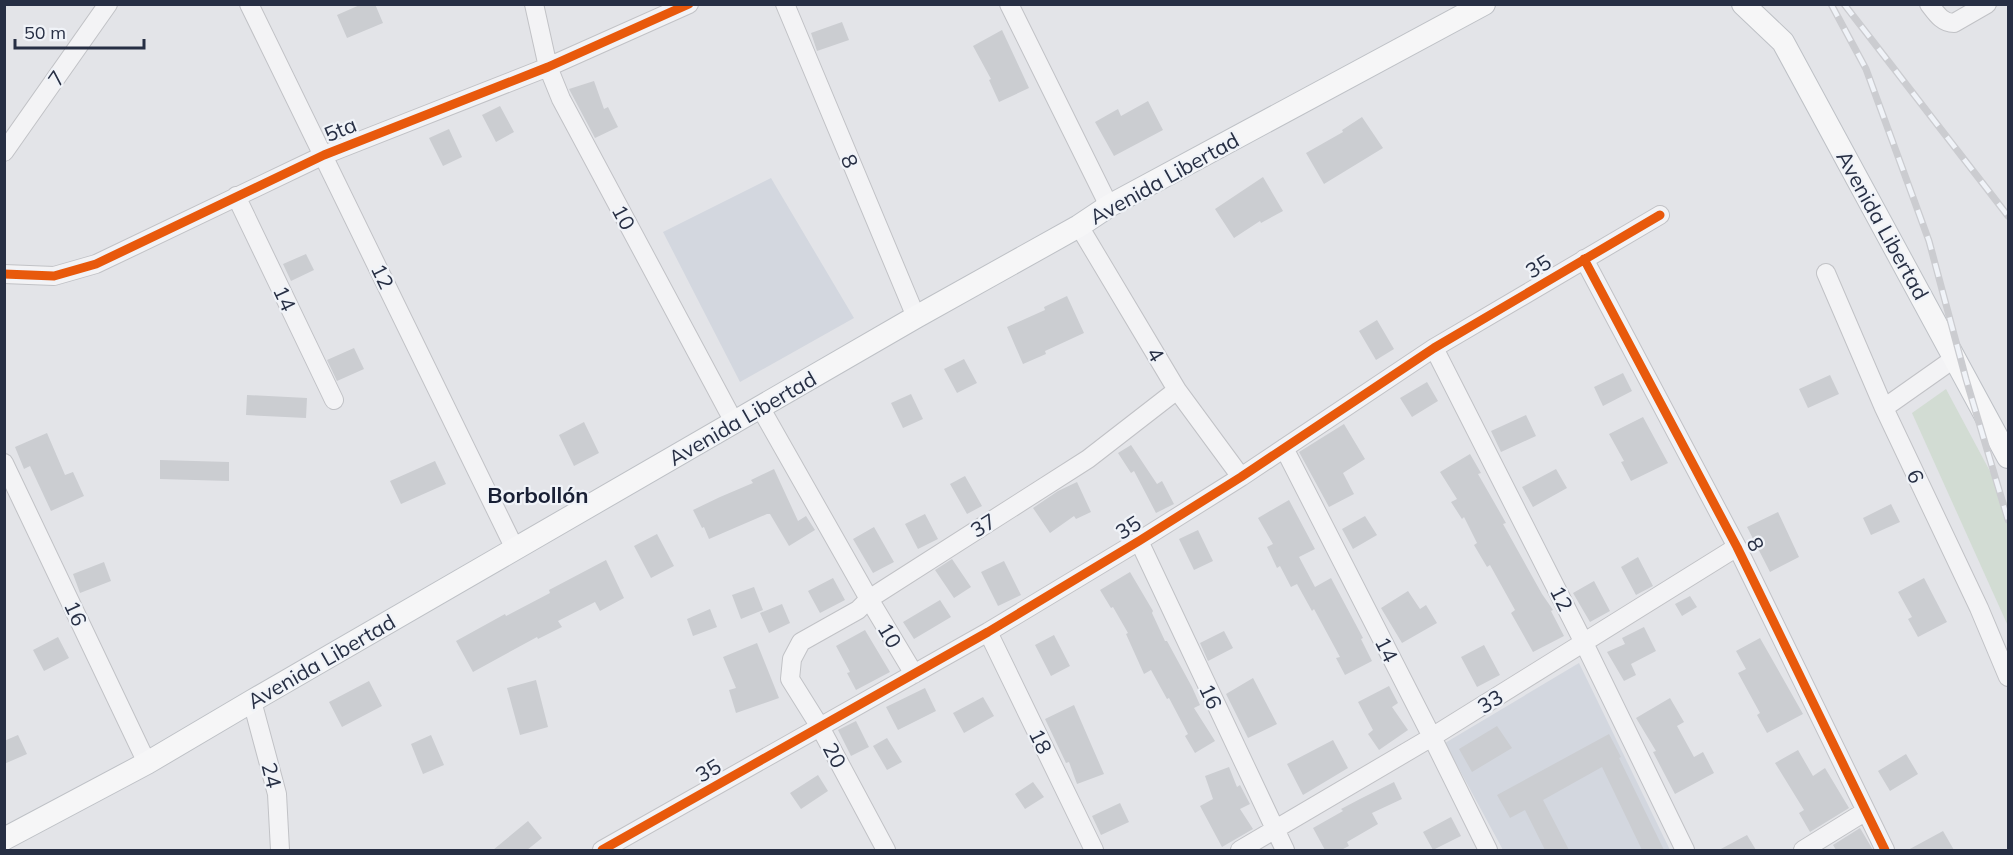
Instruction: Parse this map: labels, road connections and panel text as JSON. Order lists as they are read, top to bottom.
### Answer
{
  "streets": {
    "main road": ["Avenida Libertad"],
    "street": [
      "7",
      "5ta",
      "8",
      "10",
      "35",
      "12",
      "14",
      "4",
      "6",
      "37",
      "16",
      "33",
      "18",
      "20",
      "24"
    ]
  },
  "crossings": [
    ["5ta", "10"],
    ["5ta", "12"],
    ["5ta", "14"],
    ["8", "Avenida Libertad"],
    ["8", "35"],
    ["8", "33"],
    ["Avenida Libertad", "10"],
    ["Avenida Libertad", "12"],
    ["Avenida Libertad", "4"],
    ["Avenida Libertad", "16"],
    ["Avenida Libertad", "24"],
    ["10", "35"],
    ["10", "37"],
    ["35", "12"],
    ["35", "14"],
    ["35", "4"],
    ["35", "16"],
    ["35", "18"],
    ["35", "20"],
    ["12", "33"],
    ["14", "33"],
    ["4", "37"],
    ["37", "20"],
    ["16", "33"]
  ],
  "districts": ["Borbollón"],
  "scale_bar": "50 m"
}
